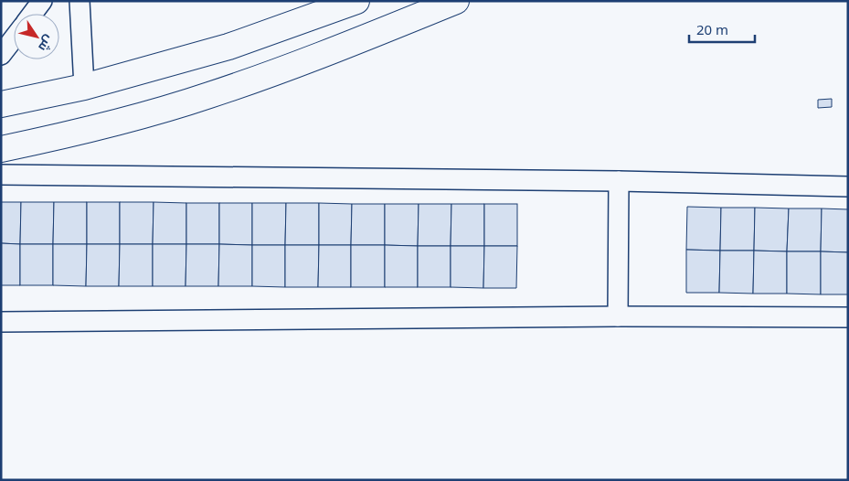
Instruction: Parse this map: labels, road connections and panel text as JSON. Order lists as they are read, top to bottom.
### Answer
{
  "scale_bar": "20 m",
  "north": "bottom right"
}
